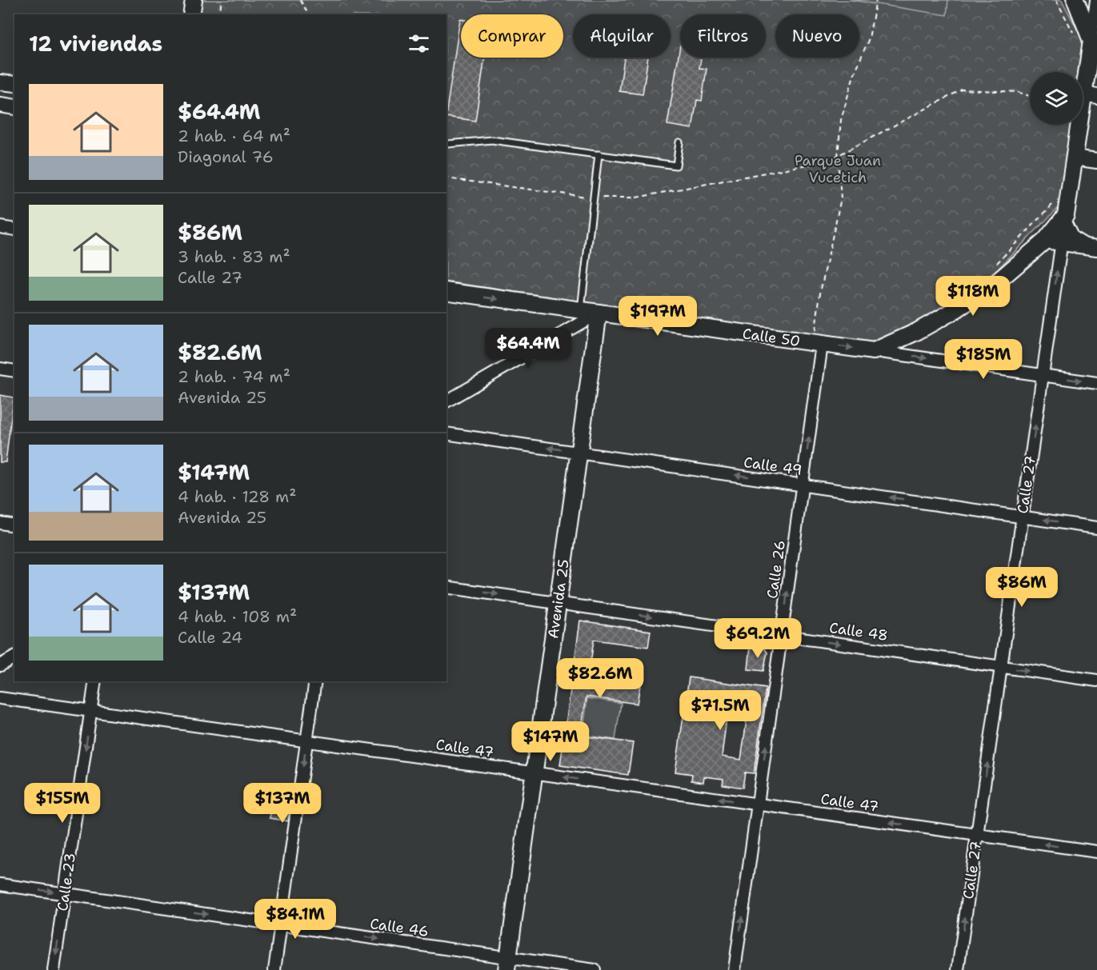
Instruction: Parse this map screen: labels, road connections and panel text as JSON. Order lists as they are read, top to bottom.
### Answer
{
  "streets": {
    "main road": ["Calle 50", "Calle 27", "Avenida 25"],
    "street": [
      "Calle 49",
      "Calle 26",
      "Calle 48",
      "Calle 47",
      "Calle 23",
      "Calle 46"
    ]
  },
  "crossings": [
    ["Calle 50", "Calle 27"],
    ["Calle 50", "Calle 26"],
    ["Calle 50", "Avenida 25"],
    ["Calle 49", "Calle 27"],
    ["Calle 49", "Calle 26"],
    ["Calle 49", "Avenida 25"],
    ["Calle 27", "Calle 48"],
    ["Calle 27", "Calle 47"],
    ["Calle 26", "Calle 48"],
    ["Calle 26", "Calle 47"],
    ["Avenida 25", "Calle 48"],
    ["Avenida 25", "Calle 47"],
    ["Avenida 25", "Calle 46"],
    ["Calle 47", "Calle 23"],
    ["Calle 23", "Calle 46"]
  ],
  "one_way": [
    "Calle 50",
    "Calle 49",
    "Calle 27",
    "Calle 26",
    "Calle 48",
    "Calle 47",
    "Calle 23",
    "Calle 46"
  ],
  "parks": ["Parque Juan Vucetich"],
  "page": {
    "chip": [
      "Comprar",
      "Alquilar",
      "Filtros",
      "Nuevo"
    ],
    "heading": "12 viviendas",
    "list": [
      {
        "name": "$64.4M",
        "note": "2 hab. · 64 m² · Diagonal 76"
      },
      {
        "name": "$86M",
        "note": "3 hab. · 83 m² · Calle 27"
      },
      {
        "name": "$82.6M",
        "note": "2 hab. · 74 m² · Avenida 25"
      },
      {
        "name": "$147M",
        "note": "4 hab. · 128 m² · Avenida 25"
      },
      {
        "name": "$137M",
        "note": "4 hab. · 108 m² · Calle 24"
      }
    ],
    "price": [
      "$118M",
      "$197M",
      "$64.4M",
      "$185M",
      "$86M",
      "$69.2M",
      "$82.6M",
      "$71.5M",
      "$147M",
      "$155M",
      "$137M",
      "$84.1M"
    ]
  }
}
